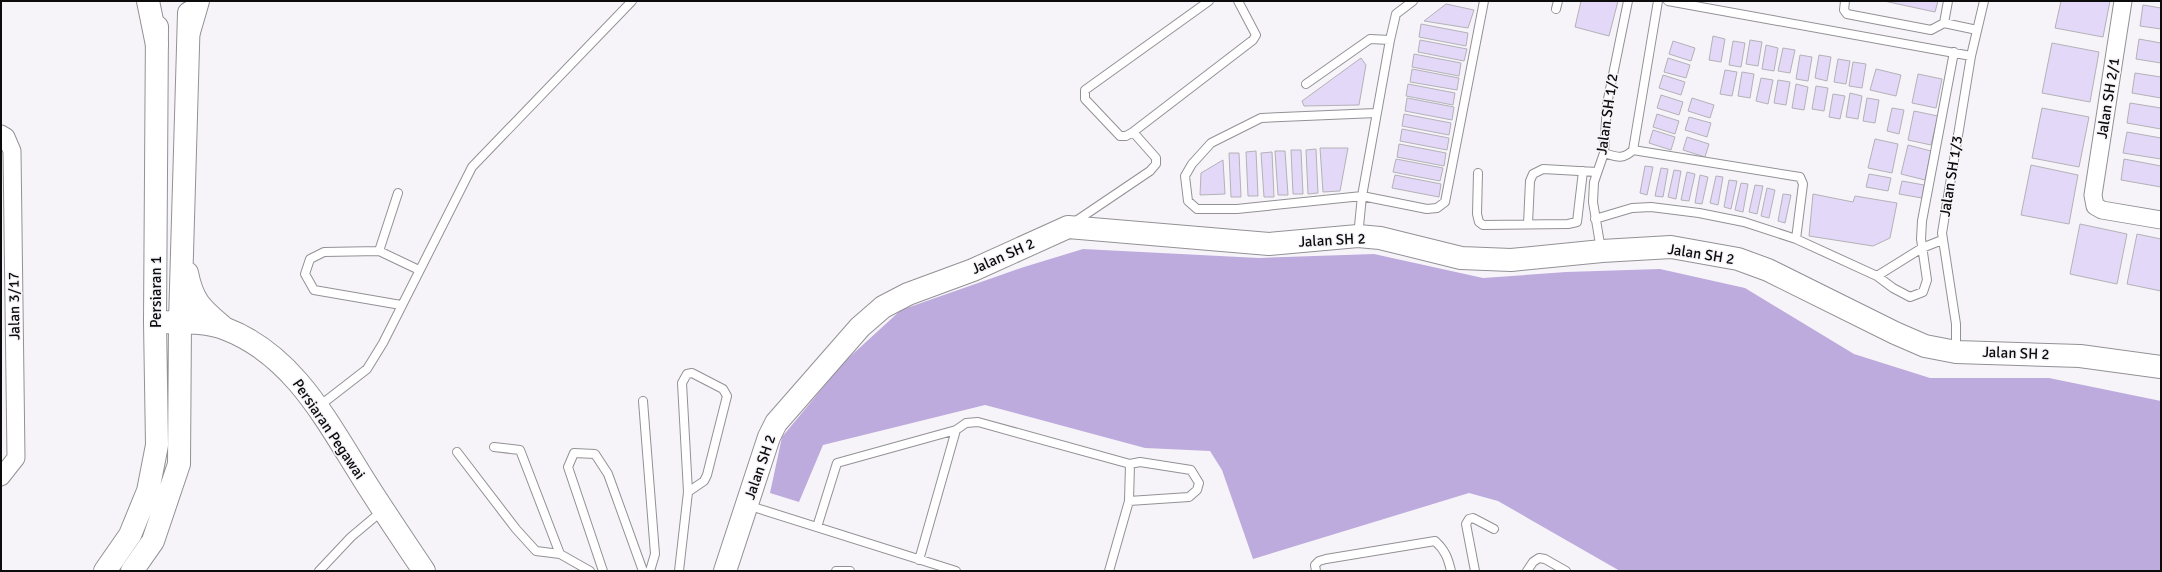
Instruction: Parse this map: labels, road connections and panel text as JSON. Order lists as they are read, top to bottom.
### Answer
{
  "streets": {
    "main road": ["Jalan SH 2", "Persiaran 1", "Persiaran Pegawai"],
    "street": ["Jalan SH 2/1", "Jalan 3/17"],
    "lane": ["Jalan SH 1/2", "Jalan SH 1/3"]
  },
  "crossings": [
    ["Jalan SH 1/2", "Jalan SH 2"],
    ["Jalan SH 1/3", "Jalan SH 2"],
    ["Persiaran 1", "Persiaran Pegawai"]
  ]
}
